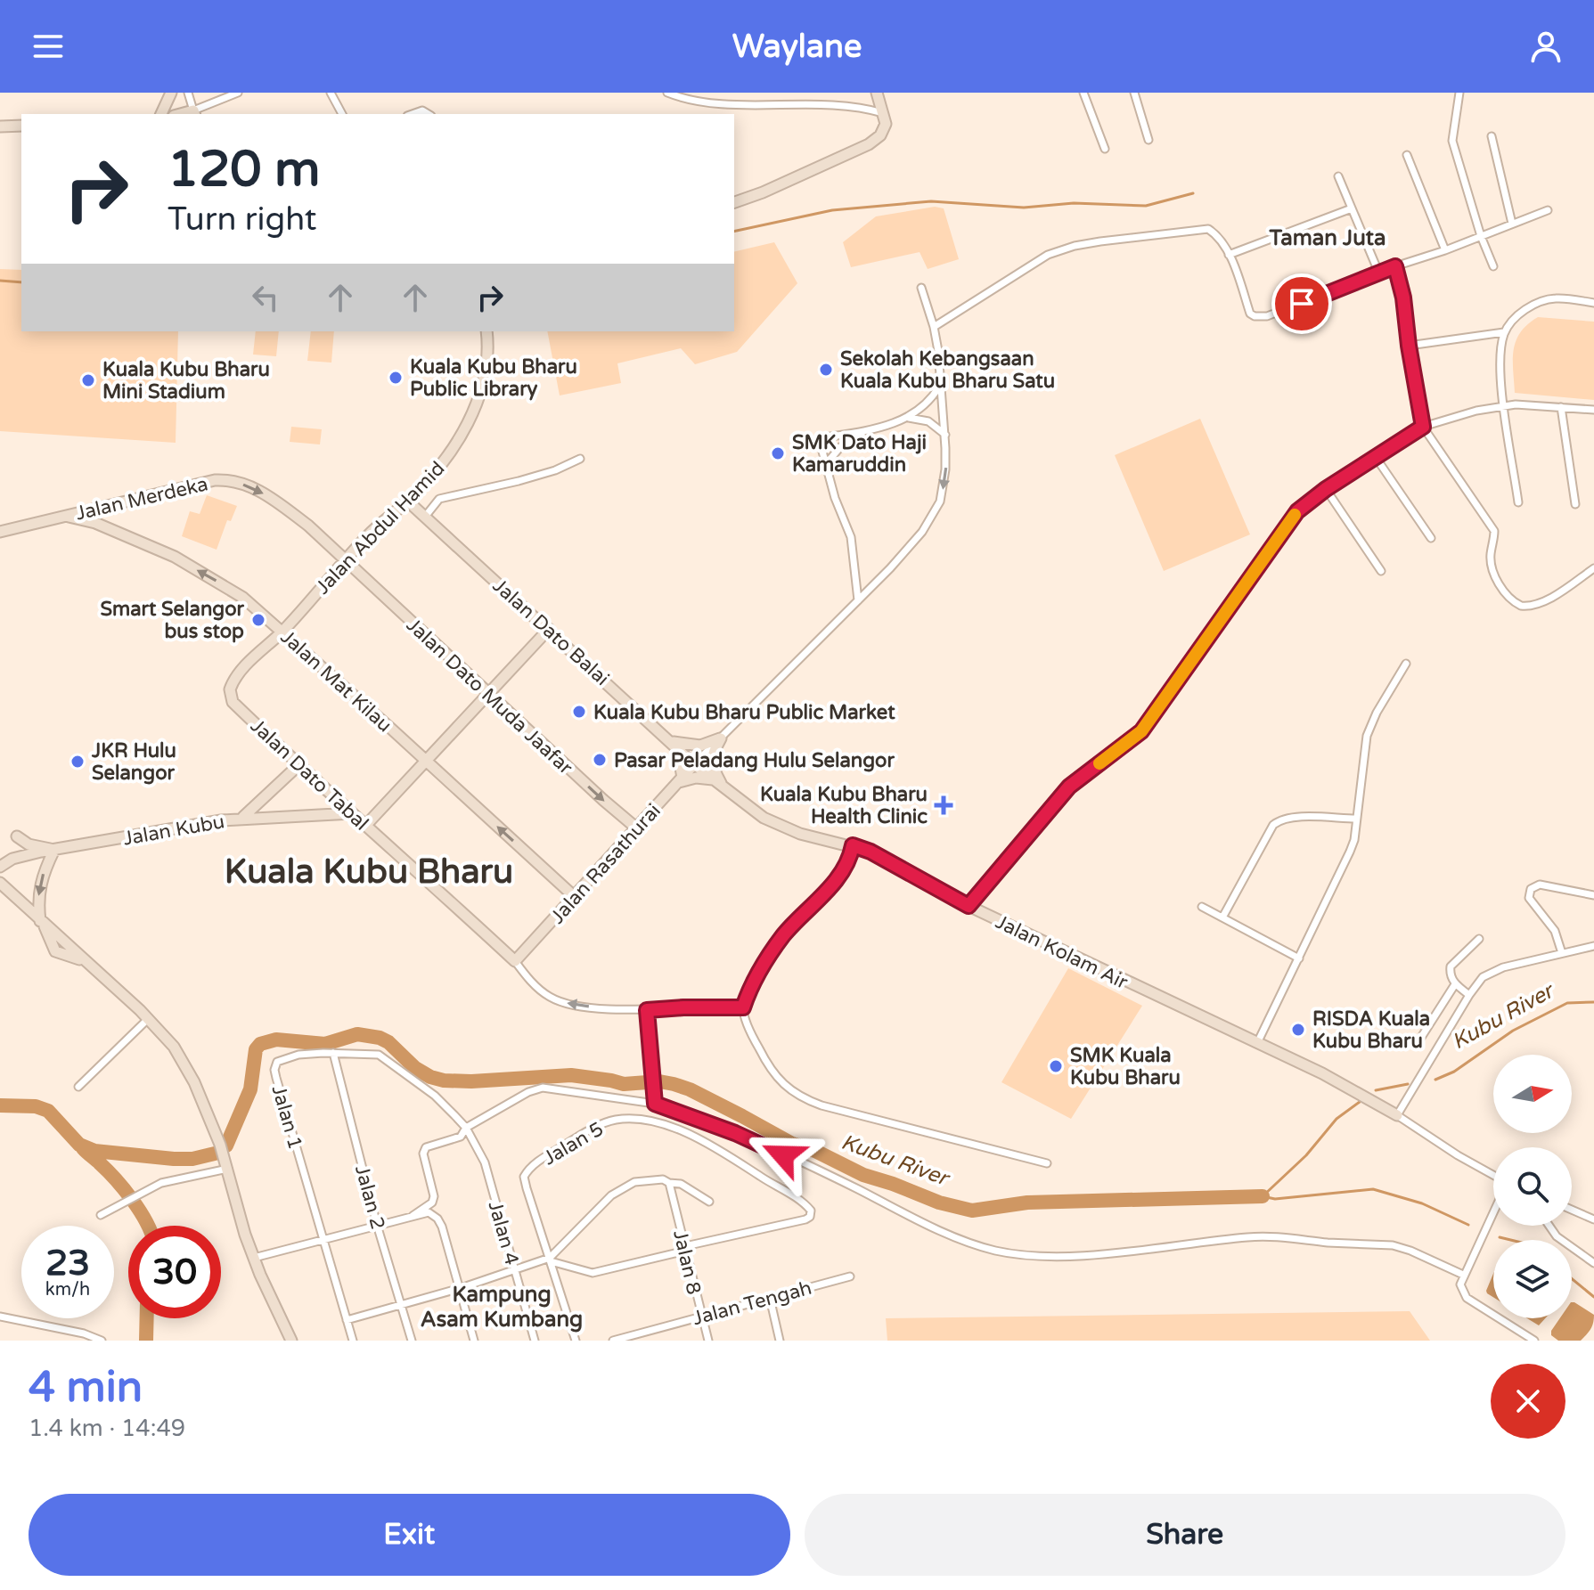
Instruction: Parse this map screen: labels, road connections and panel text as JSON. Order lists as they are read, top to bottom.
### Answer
{
  "streets": {
    "street": [
      "Jalan Merdeka",
      "Jalan Abdul Hamid",
      "Jalan Dato Balai",
      "Jalan Mat Kilau",
      "Jalan Dato Muda Jaafar",
      "Jalan Dato Tabal",
      "Jalan Kubu",
      "Jalan Rasathurai",
      "Jalan Kolam Air",
      "Jalan 1",
      "Jalan 5",
      "Jalan 2",
      "Jalan 4",
      "Jalan 8",
      "Jalan Tengah"
    ]
  },
  "crossings": [
    ["Jalan Merdeka", "Jalan Abdul Hamid"],
    ["Jalan Merdeka", "Jalan Mat Kilau"],
    ["Jalan Merdeka", "Jalan Dato Muda Jaafar"],
    ["Jalan Abdul Hamid", "Jalan Dato Balai"],
    ["Jalan Abdul Hamid", "Jalan Mat Kilau"],
    ["Jalan Abdul Hamid", "Jalan Dato Muda Jaafar"],
    ["Jalan Abdul Hamid", "Jalan Dato Tabal"],
    ["Jalan Dato Balai", "Jalan Rasathurai"],
    ["Jalan Dato Balai", "Jalan Kolam Air"],
    ["Jalan Mat Kilau", "Jalan Rasathurai"],
    ["Jalan Dato Muda Jaafar", "Jalan Rasathurai"],
    ["Jalan Dato Tabal", "Jalan Kubu"],
    ["Jalan Dato Tabal", "Jalan Rasathurai"],
    ["Jalan Rasathurai", "Jalan Kolam Air"],
    ["Jalan 1", "Jalan 2"],
    ["Jalan 1", "Jalan 4"],
    ["Jalan 5", "Jalan 8"],
    ["Jalan 8", "Jalan Tengah"]
  ],
  "one_way": ["Jalan Merdeka", "Jalan Mat Kilau", "Jalan Dato Muda Jaafar"],
  "districts": ["Taman Juta", "Kuala Kubu Bharu", "Kampung Asam Kumbang"],
  "water": ["Kubu River"],
  "places": {
    "other": [
      "Sekolah Kebangsaan Kuala Kubu Bharu Satu",
      "Kuala Kubu Bharu Public Library",
      "Kuala Kubu Bharu Mini Stadium",
      "SMK Dato Haji Kamaruddin",
      "Smart Selangor bus stop",
      "Kuala Kubu Bharu Public Market",
      "Pasar Peladang Hulu Selangor",
      "JKR Hulu Selangor",
      "RISDA Kuala Kubu Bharu",
      "SMK Kuala Kubu Bharu"
    ],
    "health": ["Kuala Kubu Bharu Health Clinic"]
  },
  "north": "right",
  "page": {
    "header": "Waylane",
    "turn": ["120 m", "Turn right"],
    "speed": "23 km/h",
    "limit": "30",
    "heading": ["4 min", "1.4 km · 14:49"],
    "buttons": ["Exit", "Share"]
  }
}
